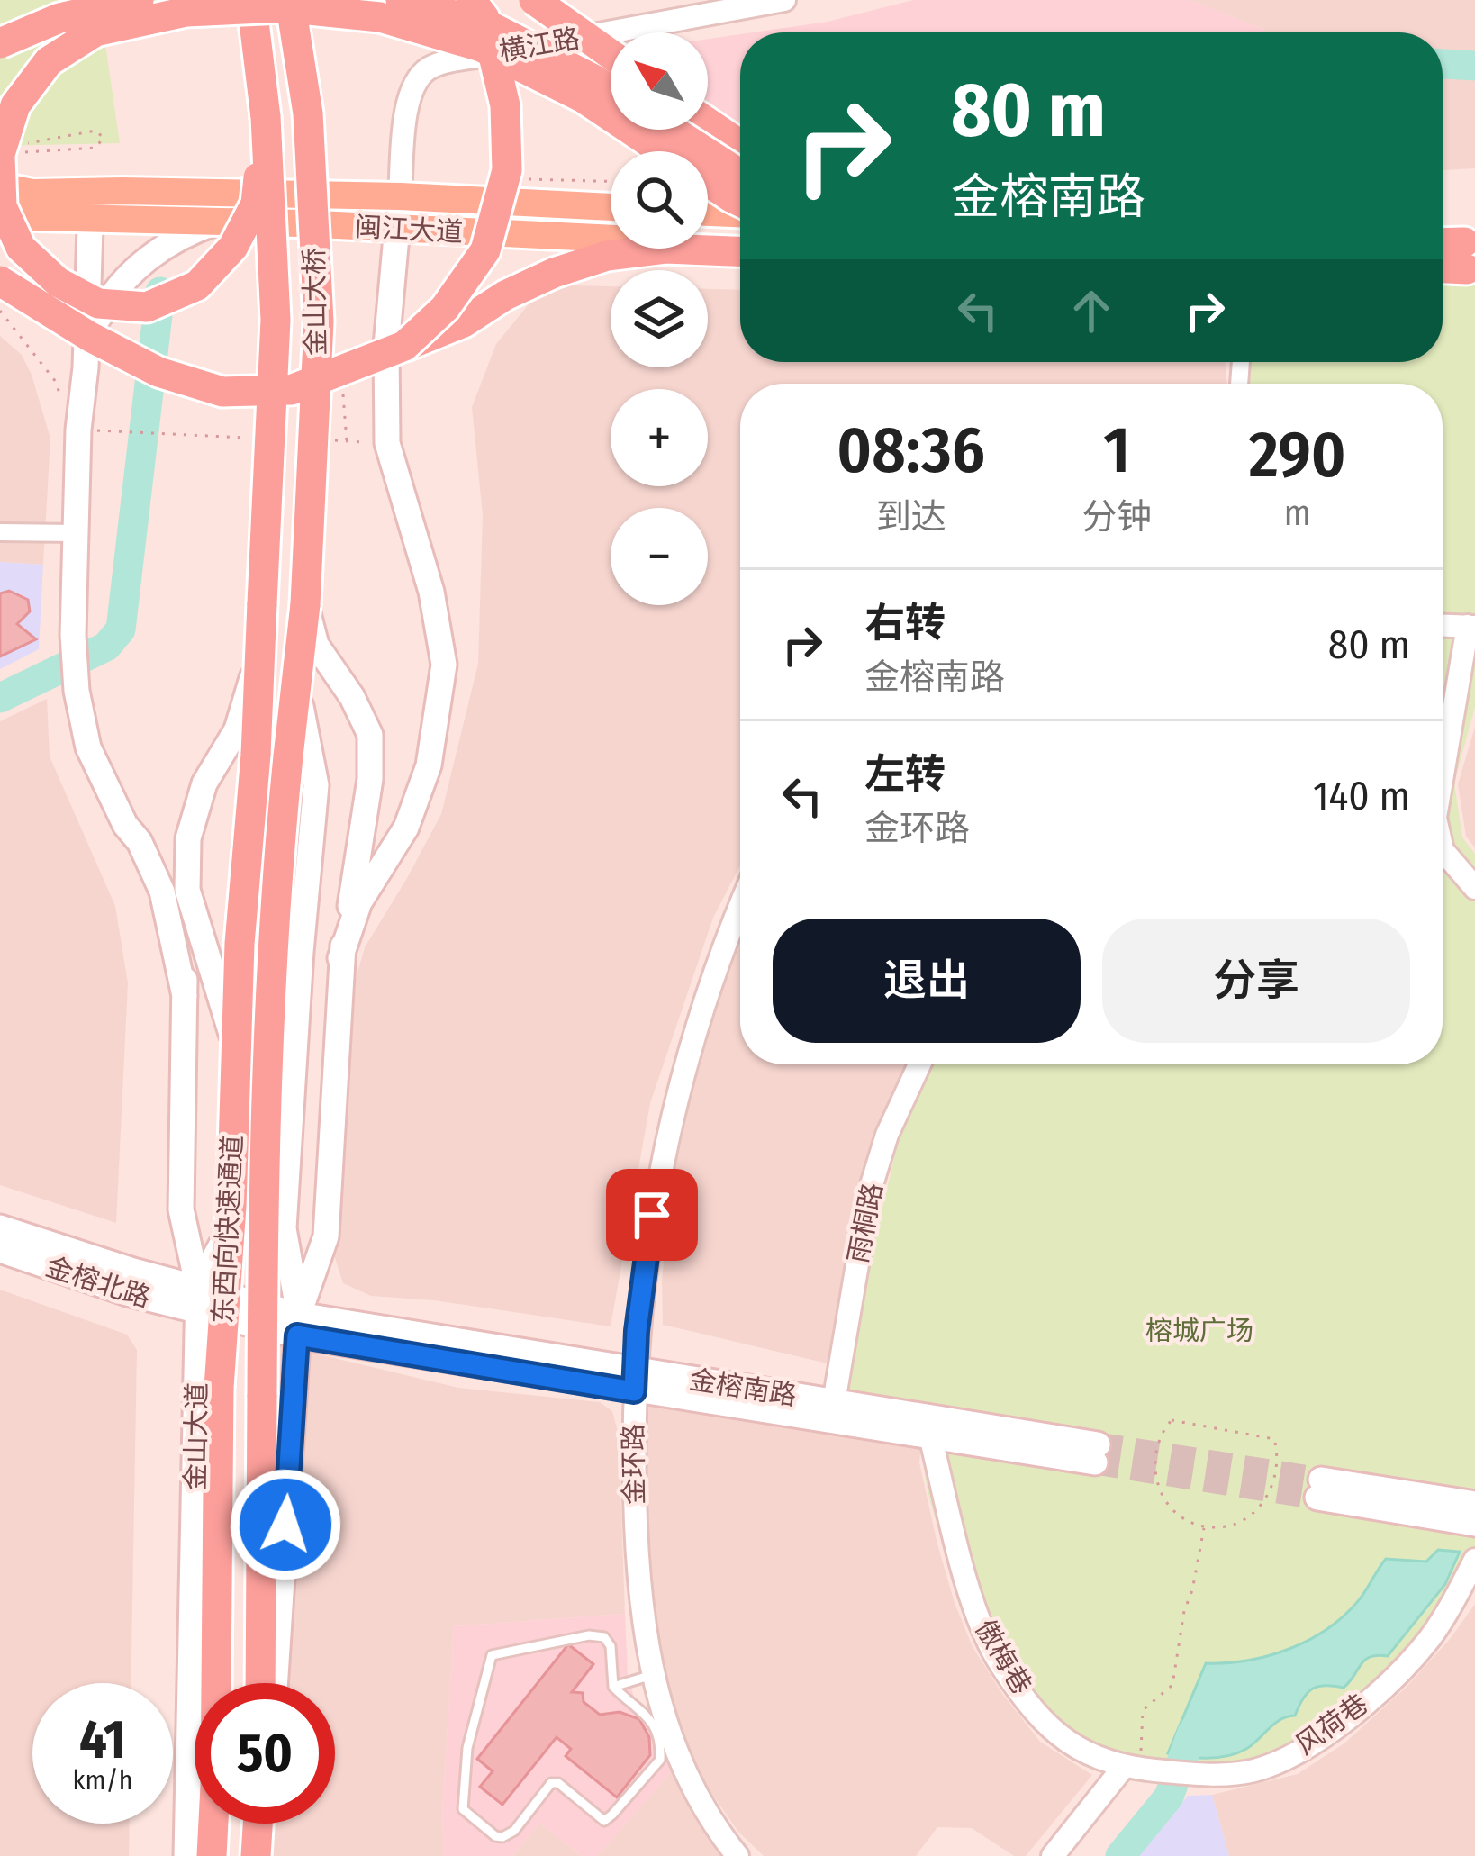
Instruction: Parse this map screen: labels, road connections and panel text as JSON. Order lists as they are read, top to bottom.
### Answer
{
  "streets": {
    "highway": ["金山大桥", "东西向快速通道"],
    "main road": [
      "闽江大道",
      "金榕北路",
      "金榕南路",
      "金山大道"
    ],
    "street": [
      "横江路",
      "雨桐路",
      "金环路",
      "傲梅巷",
      "风荷巷"
    ]
  },
  "crossings": [
    ["横江路", "闽江大道"],
    ["金山大桥", "东西向快速通道"],
    ["雨桐路", "金榕南路"],
    ["东西向快速通道", "金山大道"],
    ["金榕北路", "金榕南路"],
    ["金榕北路", "金山大道"],
    ["金榕南路", "金山大道"],
    ["金榕南路", "金环路"],
    ["金榕南路", "傲梅巷"],
    ["傲梅巷", "风荷巷"]
  ],
  "parks": ["榕城广场"],
  "north": "top left",
  "page": {
    "map_buttons": ["+", "−"],
    "turn": ["80 m", "金榕南路"],
    "eta": [
      "08:36",
      "到达",
      "1",
      "分钟",
      "290",
      "m"
    ],
    "list": [
      {
        "name": "右转",
        "note": "金榕南路",
        "value": "80 m"
      },
      {
        "name": "左转",
        "note": "金环路",
        "value": "140 m"
      }
    ],
    "buttons": ["退出", "分享"],
    "speed": "41 km/h",
    "limit": "50"
  }
}
